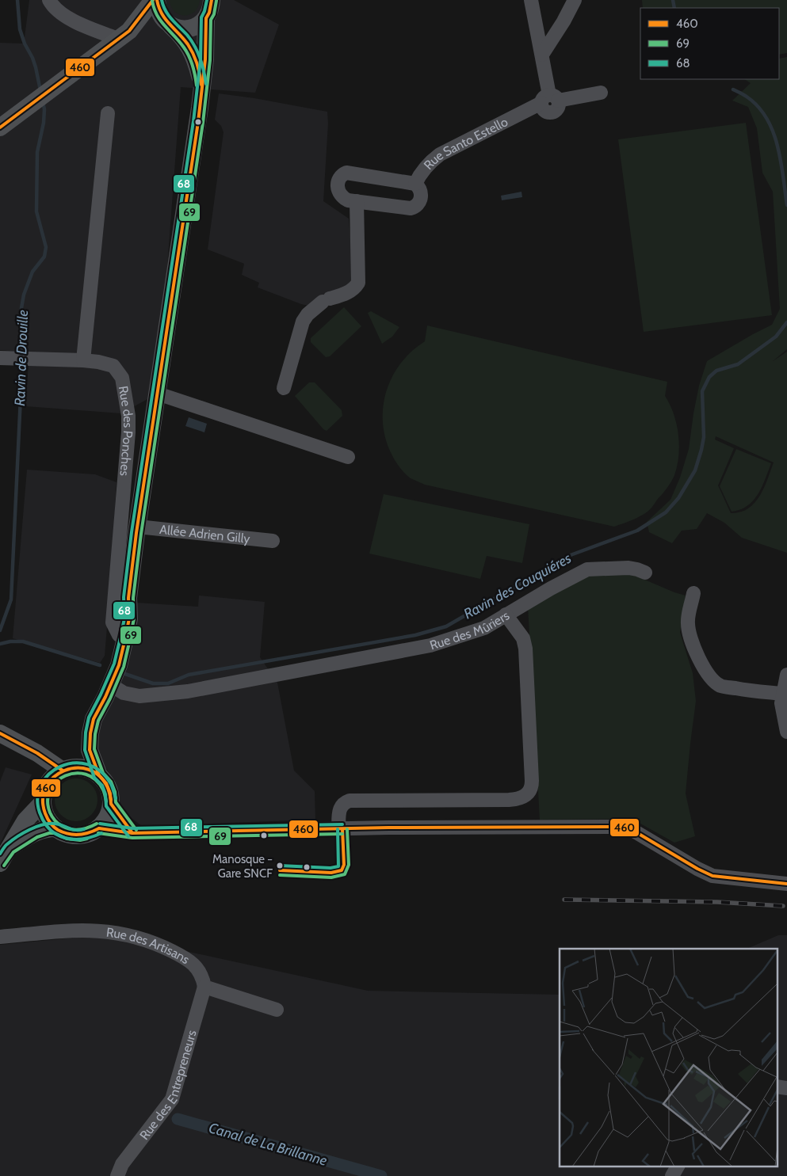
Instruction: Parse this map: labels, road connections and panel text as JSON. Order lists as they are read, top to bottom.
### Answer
{
  "streets": {
    "street": [
      "Rue Santo Estello",
      "Rue des Ponches",
      "Allée Adrien Gilly",
      "Rue des Mûriers",
      "Rue des Artisans",
      "Rue des Entrepreneurs"
    ]
  },
  "crossings": [
    ["Rue des Artisans", "Rue des Entrepreneurs"]
  ],
  "water": ["Ravin de Drouille", "Ravin des Couquiéres", "Canal de La Brillanne"],
  "places": ["Manosque − Gare SNCF"],
  "lines": ["transit line 460", "transit line 68", "transit line 69"],
  "legend": ["460", "69", "68"]
}
